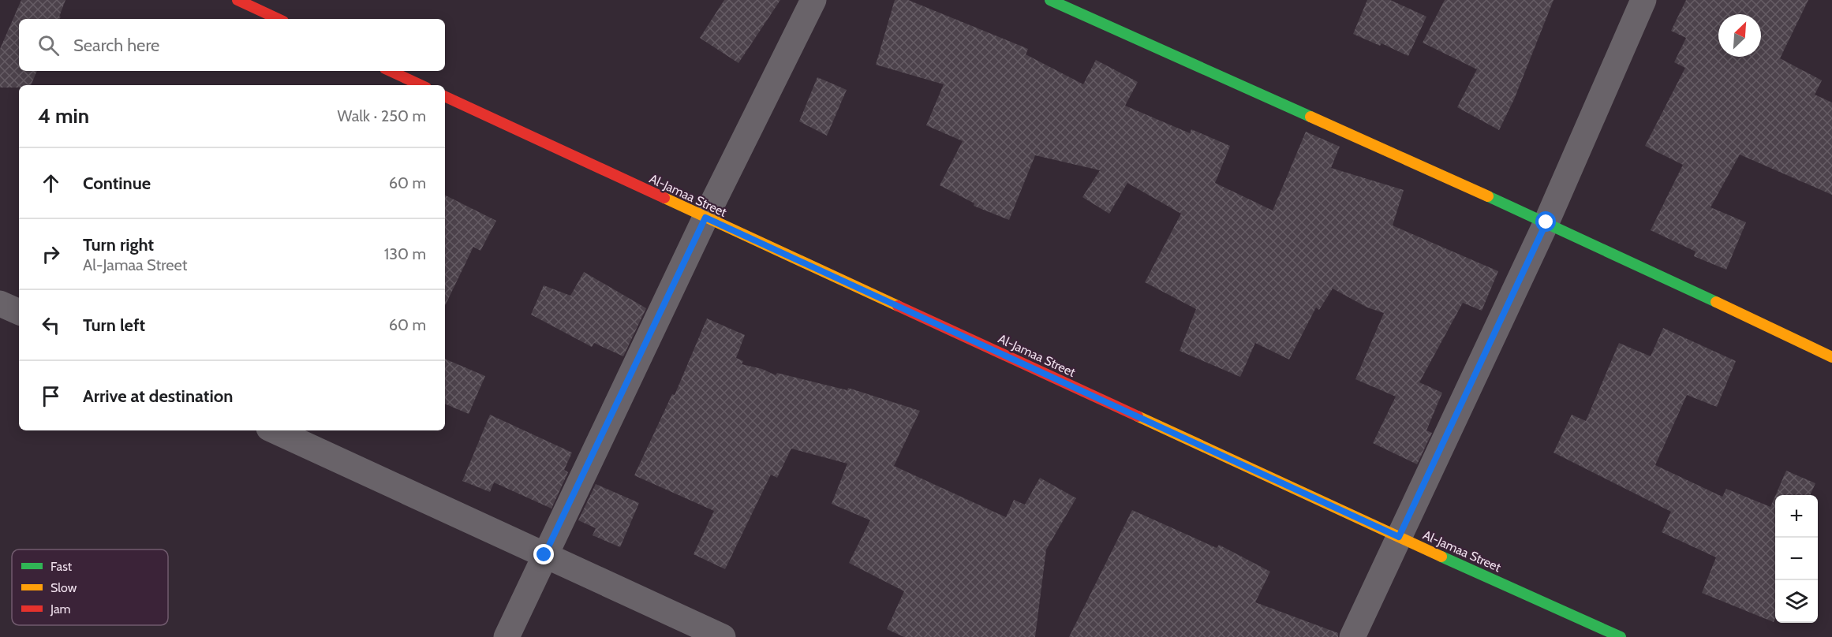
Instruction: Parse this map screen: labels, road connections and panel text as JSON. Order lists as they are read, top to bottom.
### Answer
{
  "streets": {
    "street": ["Al-Jamaa Street"]
  },
  "legend": ["Fast", "Slow", "Jam"],
  "north": "top right",
  "page": {
    "search": "Search here",
    "heading": ["4 min", "Walk · 250 m"],
    "list": [
      ["Continue", "60 m"],
      ["Turn right", "Al-Jamaa Street", "130 m"],
      ["Turn left", "60 m"],
      "Arrive at destination"
    ],
    "map_buttons": ["+", "−"]
  }
}
